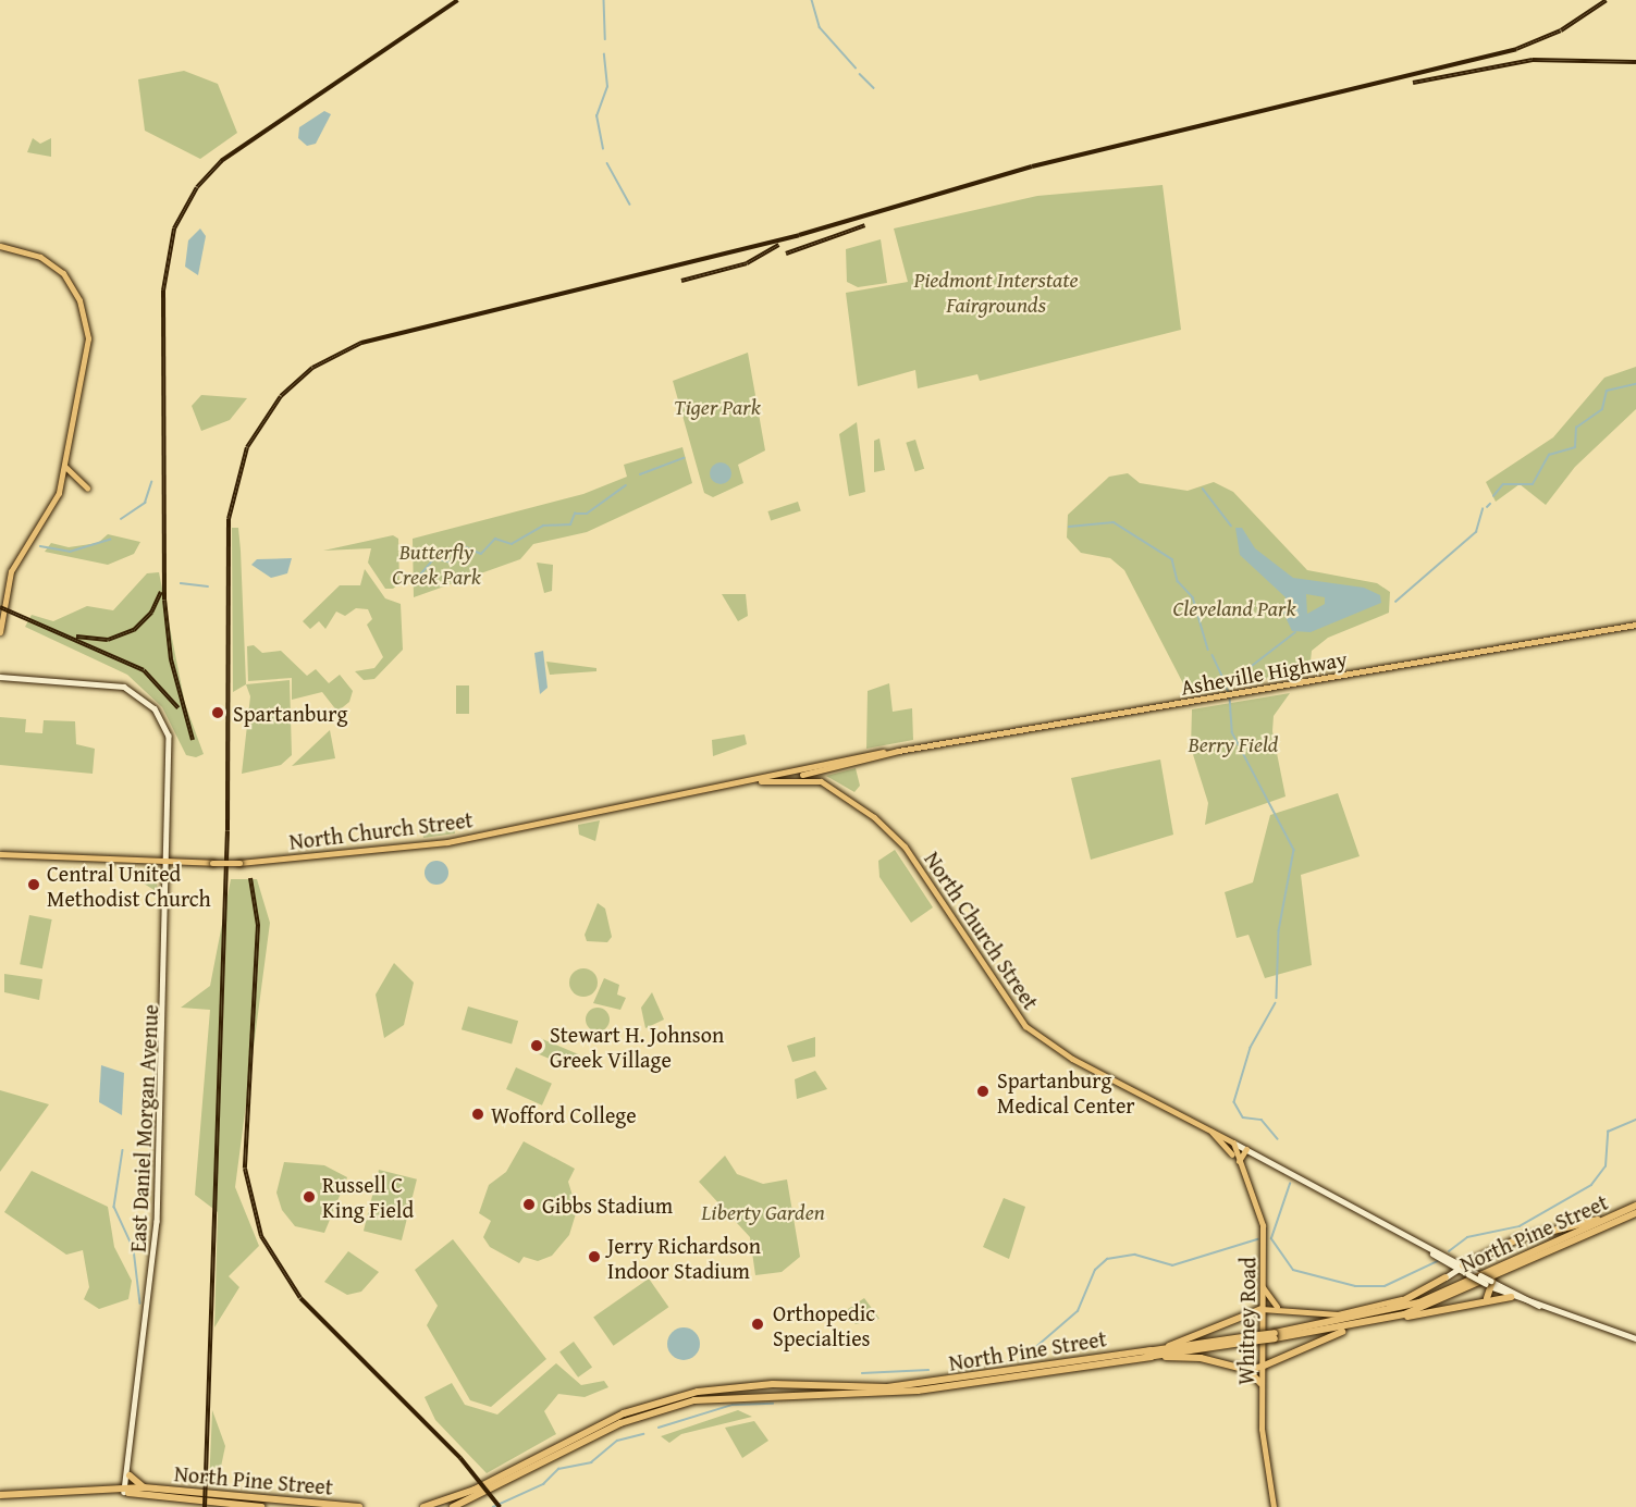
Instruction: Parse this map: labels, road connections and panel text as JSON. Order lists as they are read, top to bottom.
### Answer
{
  "streets": {
    "highway": ["North Pine Street"],
    "main road": [
      "Asheville Highway",
      "North Church Street",
      "East Daniel Morgan Avenue",
      "Whitney Road"
    ]
  },
  "crossings": [
    ["Asheville Highway", "North Church Street"],
    ["North Church Street", "East Daniel Morgan Avenue"],
    ["North Church Street", "Whitney Road"],
    ["East Daniel Morgan Avenue", "North Pine Street"]
  ],
  "parks": [
    "Piedmont Interstate Fairgrounds",
    "Tiger Park",
    "Butterfly Creek Park",
    "Cleveland Park",
    "Berry Field",
    "Liberty Garden"
  ],
  "places": [
    "Spartanburg",
    "Central United Methodist Church",
    "Stewart H. Johnson Greek Village",
    "Spartanburg Medical Center",
    "Wofford College",
    "Russell C King Field",
    "Gibbs Stadium",
    "Jerry Richardson Indoor Stadium",
    "Orthopedic Specialties"
  ]
}
